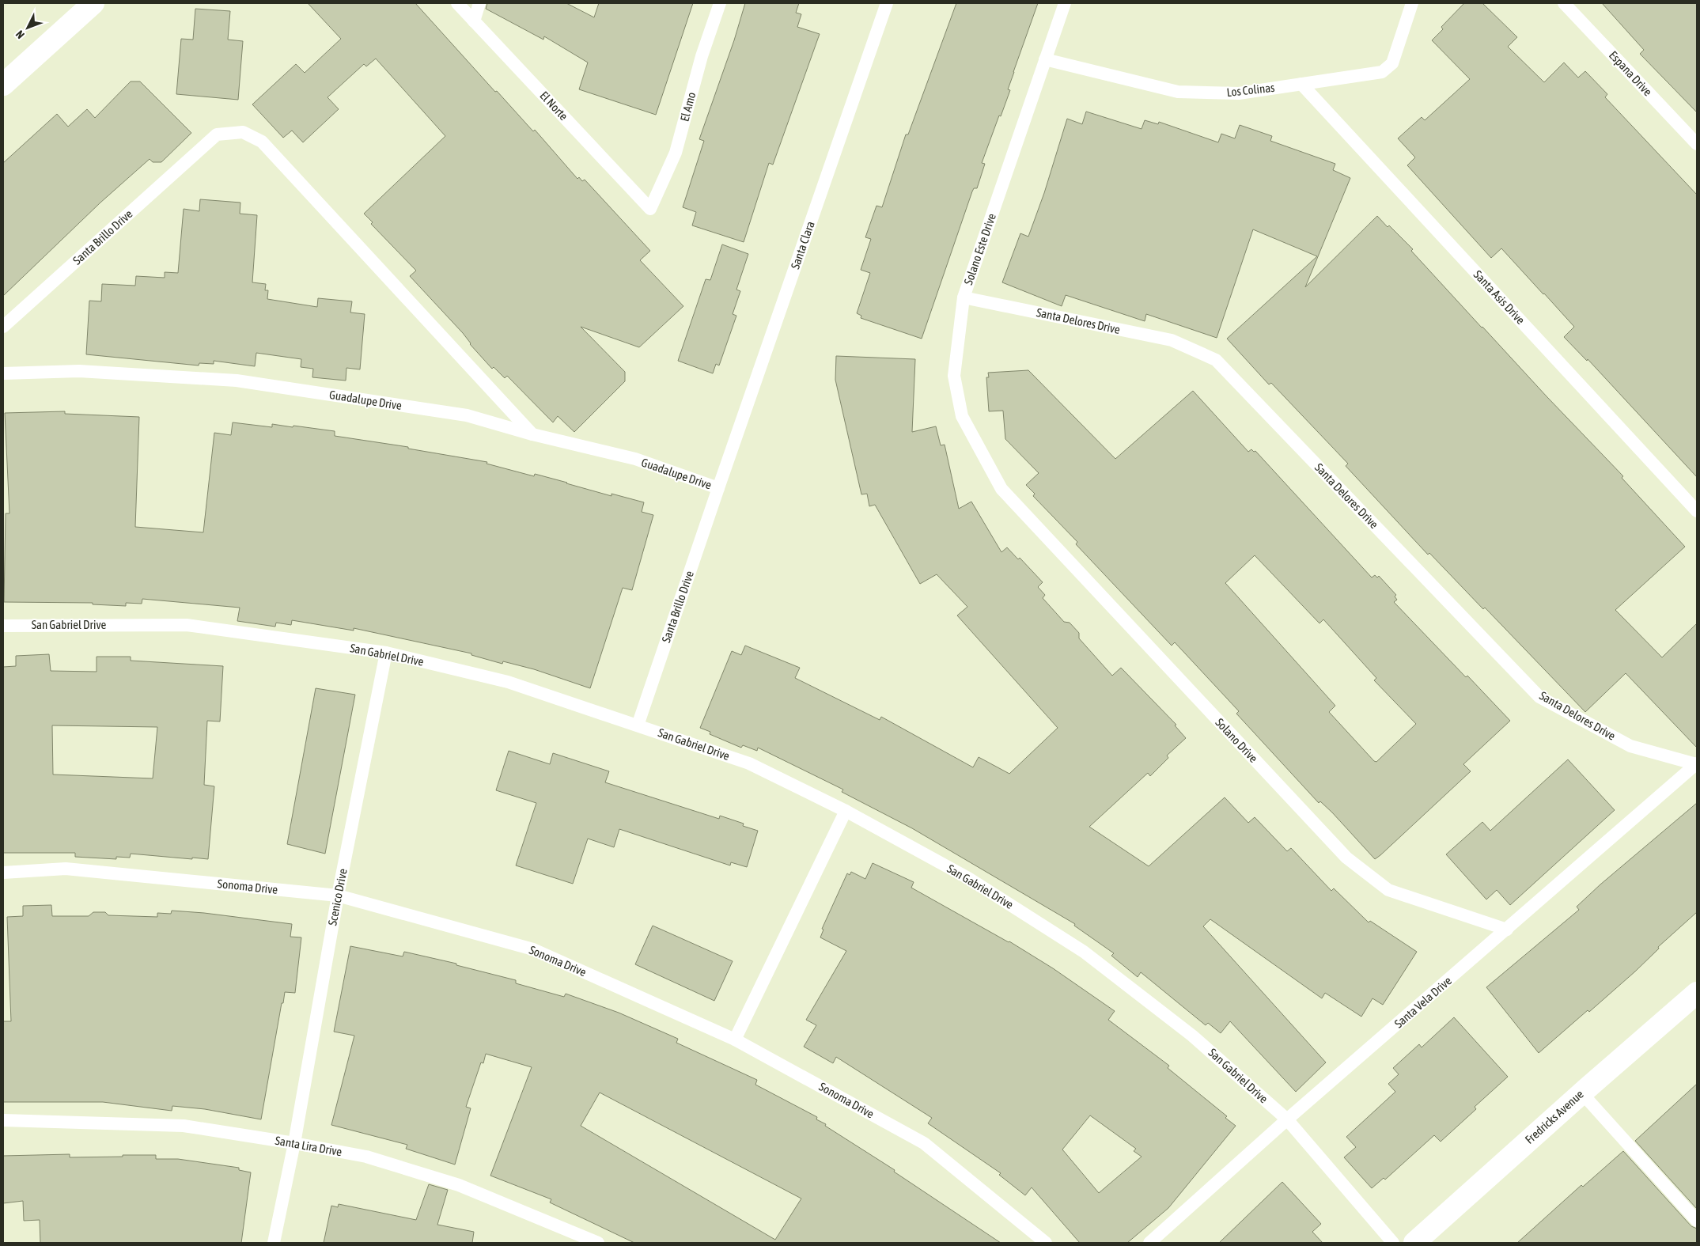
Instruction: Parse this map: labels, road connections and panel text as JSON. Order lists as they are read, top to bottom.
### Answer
{
  "streets": {
    "street": ["Fredricks Avenue"],
    "lane": [
      "Espana Drive",
      "Los Colinas",
      "El Norte",
      "El Amo",
      "Santa Brillo Drive",
      "Santa Clara",
      "Solano Este Drive",
      "Santa Asis Drive",
      "Santa Delores Drive",
      "Guadalupe Drive",
      "San Gabriel Drive",
      "Solano Drive",
      "Sonoma Drive",
      "Scenico Drive",
      "Santa Vela Drive",
      "Santa Lira Drive"
    ]
  },
  "crossings": [
    ["Los Colinas", "Solano Este Drive"],
    ["Los Colinas", "Santa Asis Drive"],
    ["El Norte", "El Amo"],
    ["Santa Brillo Drive", "Santa Clara"],
    ["Santa Brillo Drive", "Guadalupe Drive"],
    ["Santa Brillo Drive", "San Gabriel Drive"],
    ["Santa Clara", "Guadalupe Drive"],
    ["Solano Este Drive", "Santa Delores Drive"],
    ["Solano Este Drive", "Solano Drive"],
    ["Santa Delores Drive", "Santa Vela Drive"],
    ["San Gabriel Drive", "Scenico Drive"],
    ["San Gabriel Drive", "Santa Vela Drive"],
    ["Solano Drive", "Santa Vela Drive"],
    ["Sonoma Drive", "Scenico Drive"],
    ["Scenico Drive", "Santa Lira Drive"]
  ],
  "north": "bottom left"
}
